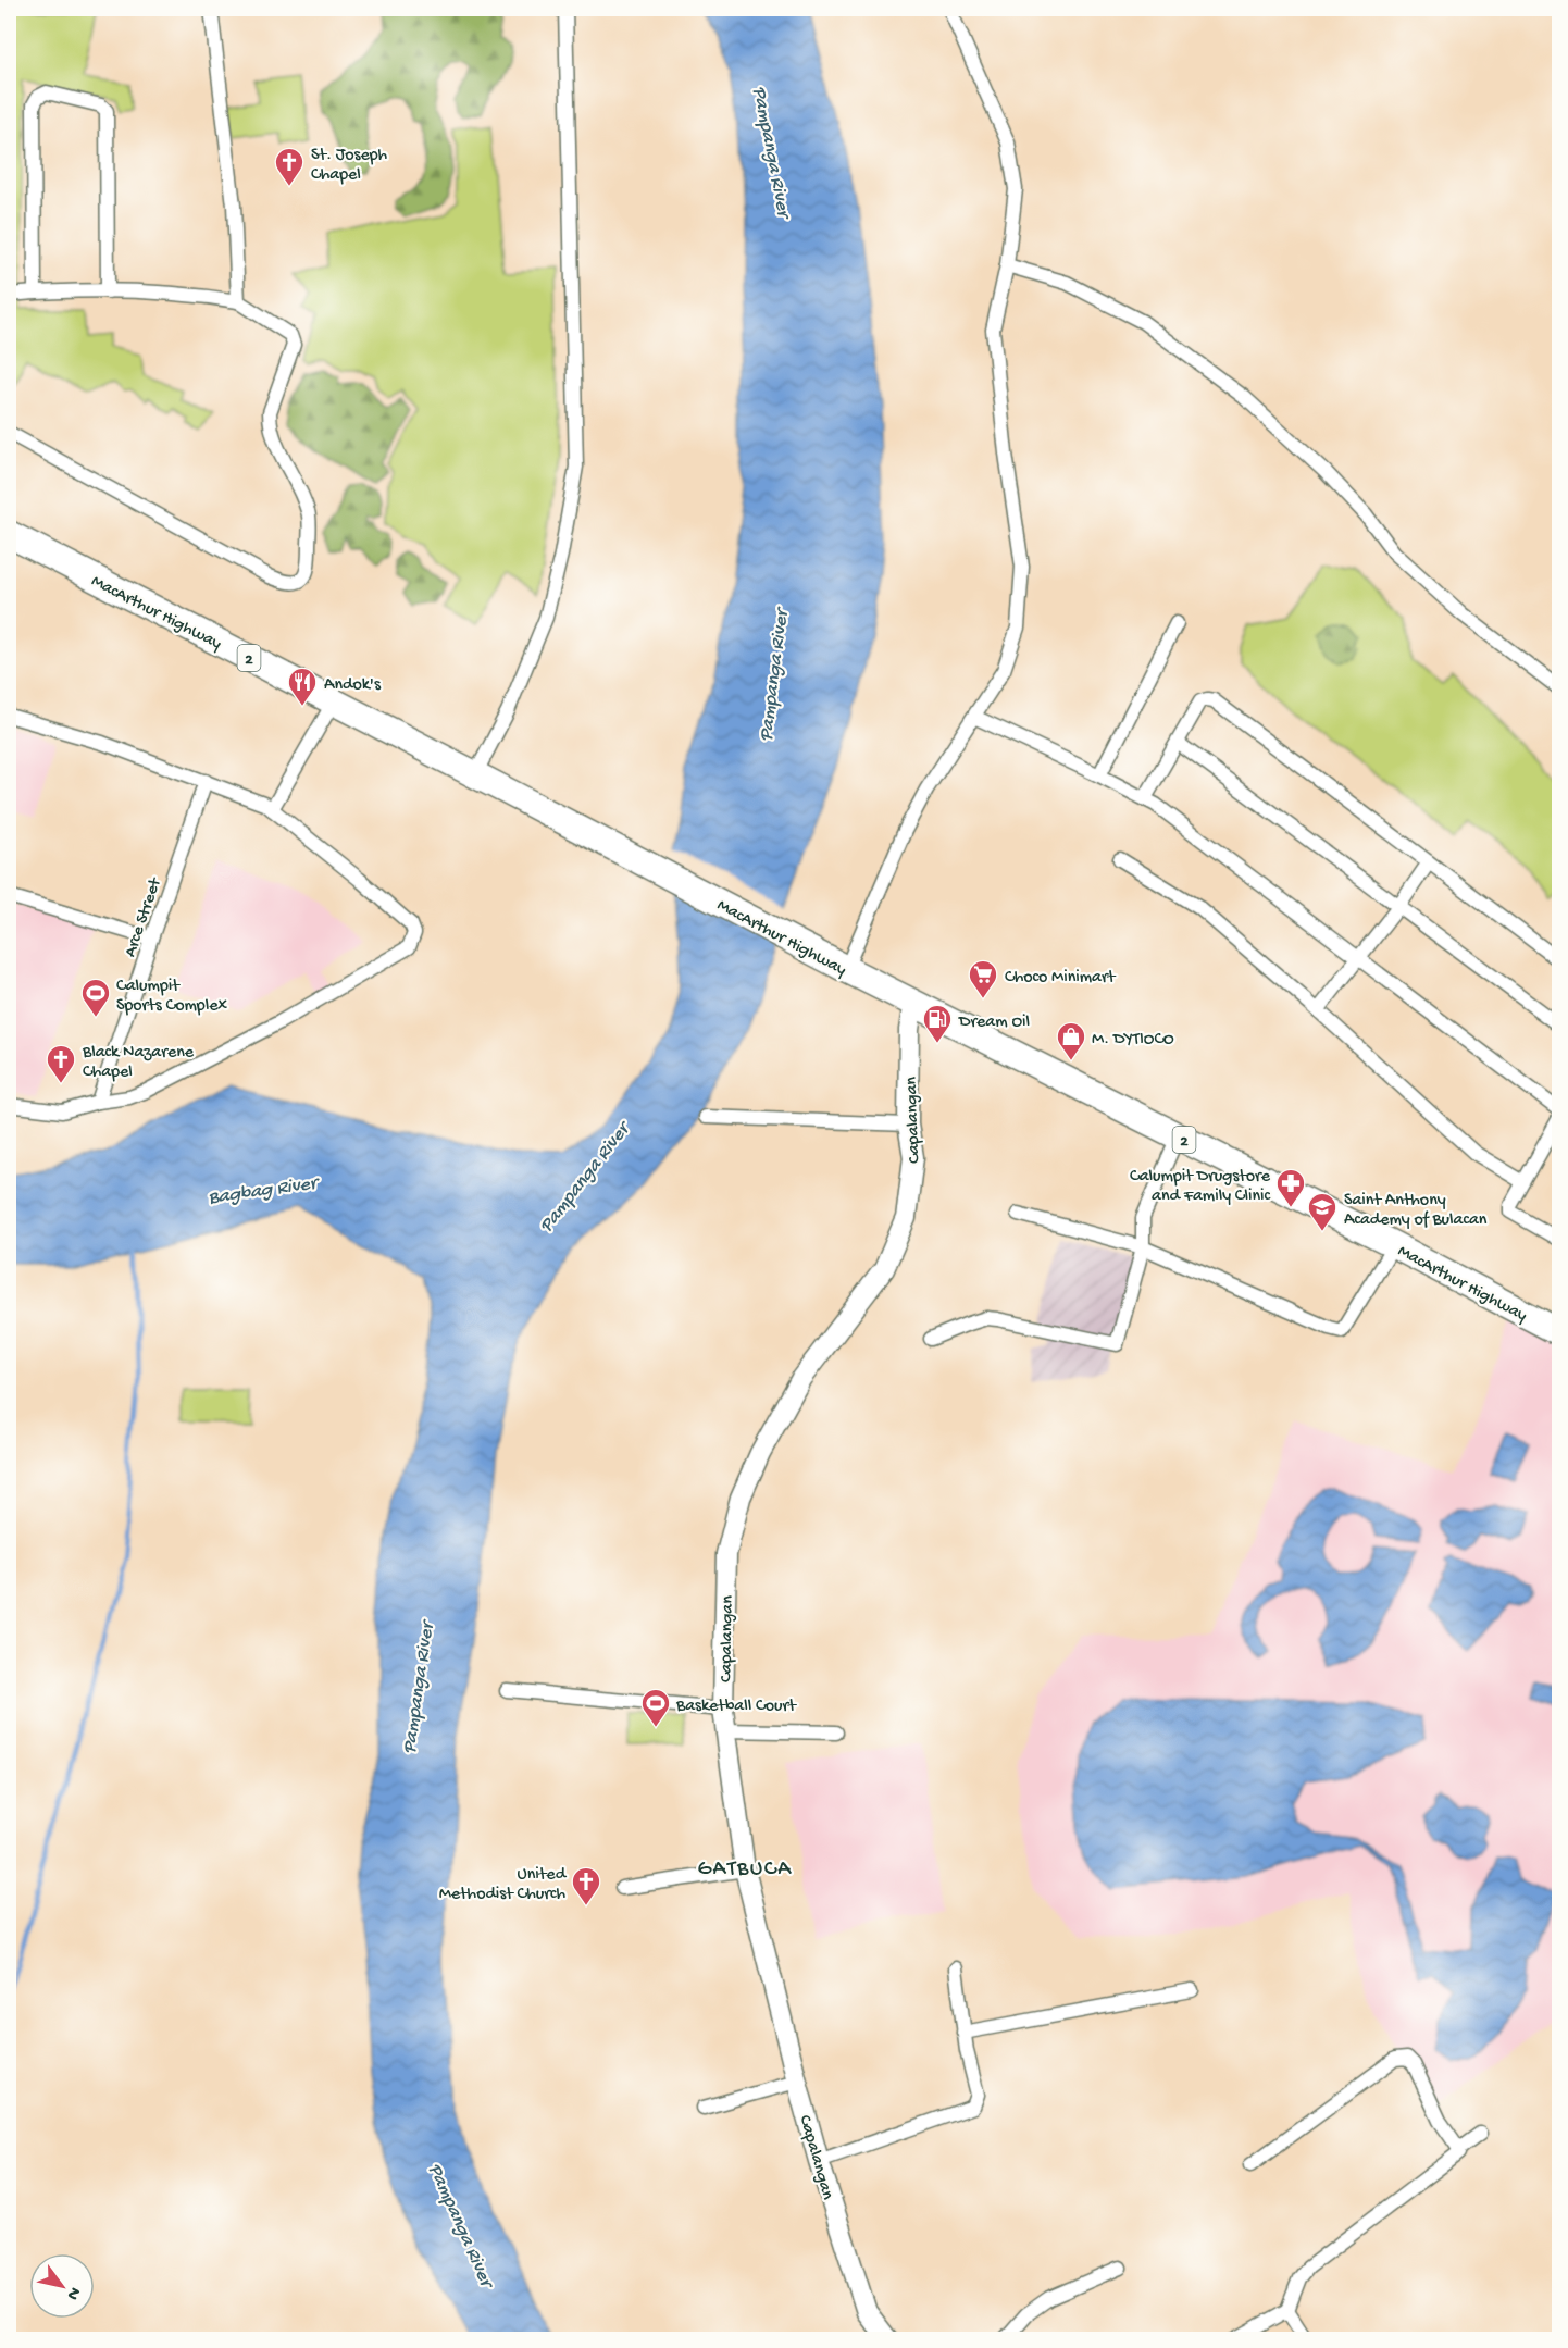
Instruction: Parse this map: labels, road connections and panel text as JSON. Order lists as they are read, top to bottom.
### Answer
{
  "streets": {
    "highway": ["MacArthur Highway", "2"],
    "street": ["Arce Street", "Capalangan"]
  },
  "crossings": [
    ["MacArthur Highway", "Capalangan"]
  ],
  "districts": ["GATBUCA"],
  "water": ["Pampanga River", "Bagbag River"],
  "places": {
    "church": ["St. Joseph Chapel", "Black Nazarene Chapel", "United Methodist Church"],
    "restaurant": ["Andok's"],
    "supermarket": ["Choco Minimart"],
    "sports": ["Calumpit Sports Complex", "Basketball Court"],
    "fuel station": ["Dream Oil"],
    "shop": ["M. DYTIOCO"],
    "pharmacy": ["Calumpit Drugstore and Family Clinic"],
    "school or university": ["Saint Anthony Academy of Bulacan"]
  },
  "north": "bottom right"
}
